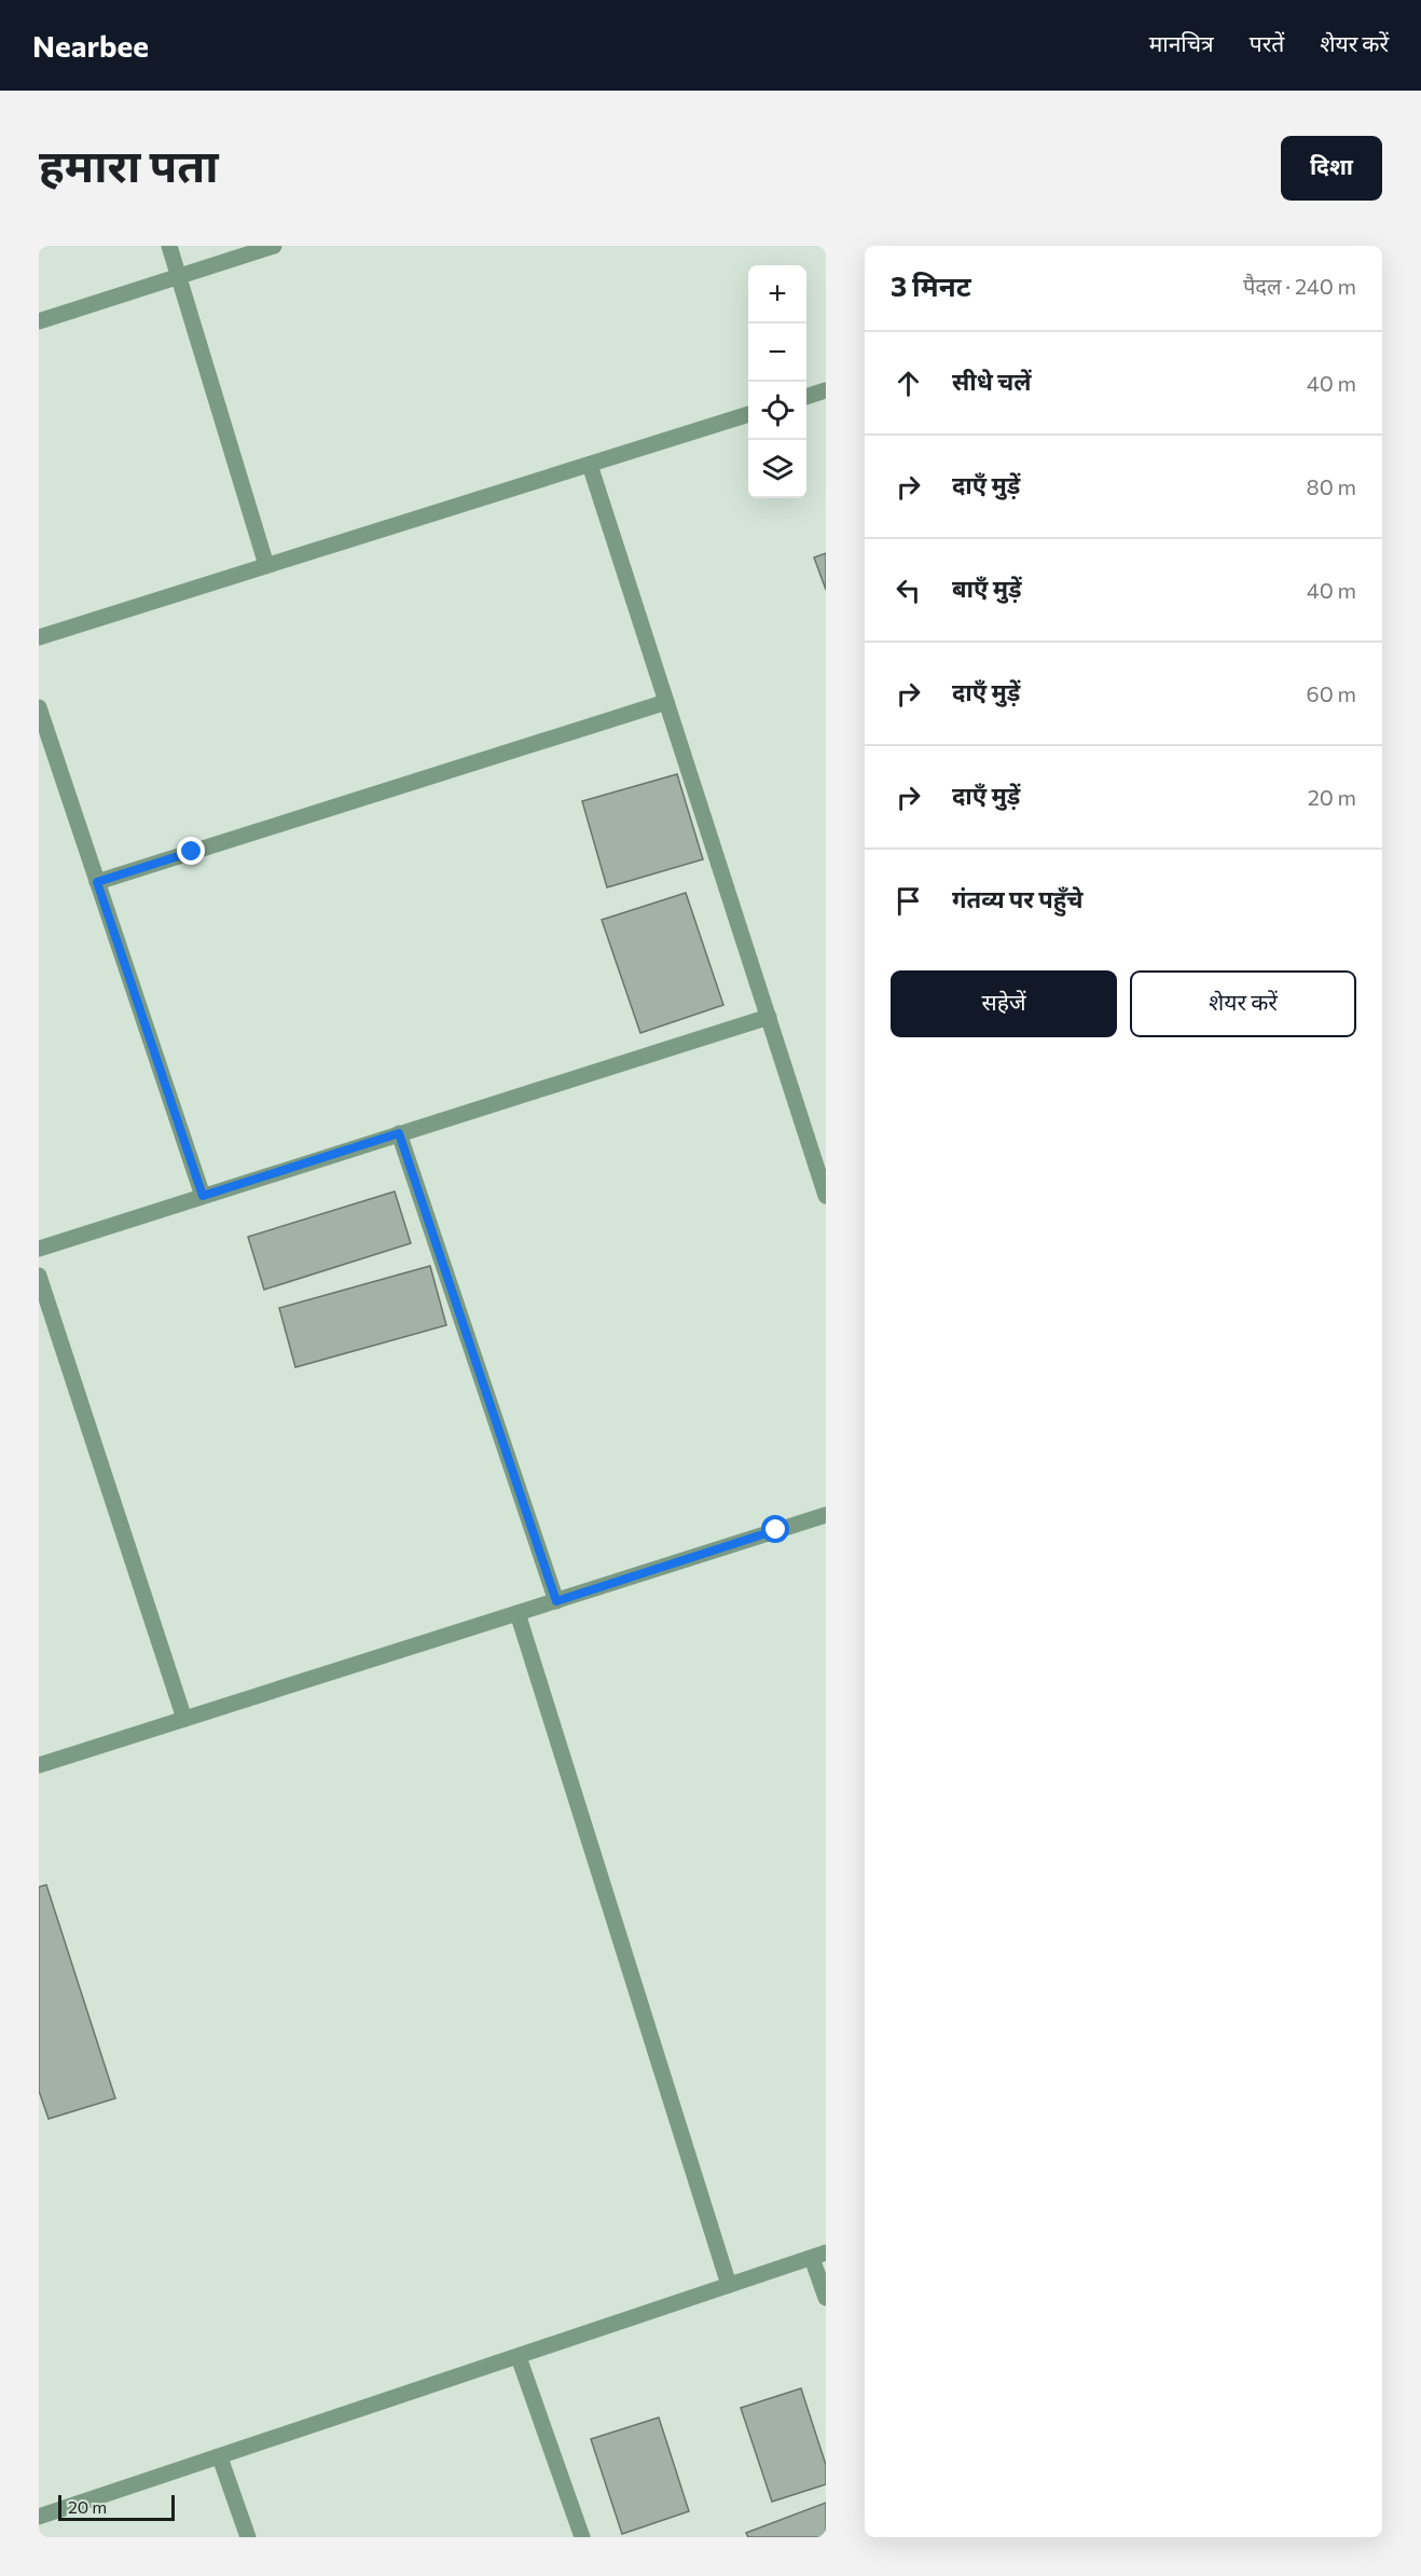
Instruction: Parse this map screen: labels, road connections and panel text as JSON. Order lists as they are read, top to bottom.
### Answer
{
  "scale_bar": "20 m",
  "page": {
    "header": "Nearbee",
    "nav": ["मानचित्र", "परतें", "शेयर करें"],
    "title": "हमारा पता",
    "buttons": [
      "दिशा",
      ["सहेजें", "शेयर करें"]
    ],
    "heading": ["3 मिनट", "पैदल · 240 m"],
    "map_buttons": ["+", "−"],
    "list": [
      ["सीधे चलें", "40 m"],
      ["दाएँ मुड़ें", "80 m"],
      ["बाएँ मुड़ें", "40 m"],
      ["दाएँ मुड़ें", "60 m"],
      ["दाएँ मुड़ें", "20 m"],
      "गंतव्य पर पहुँचे"
    ],
    "scale": "20 m"
  }
}
